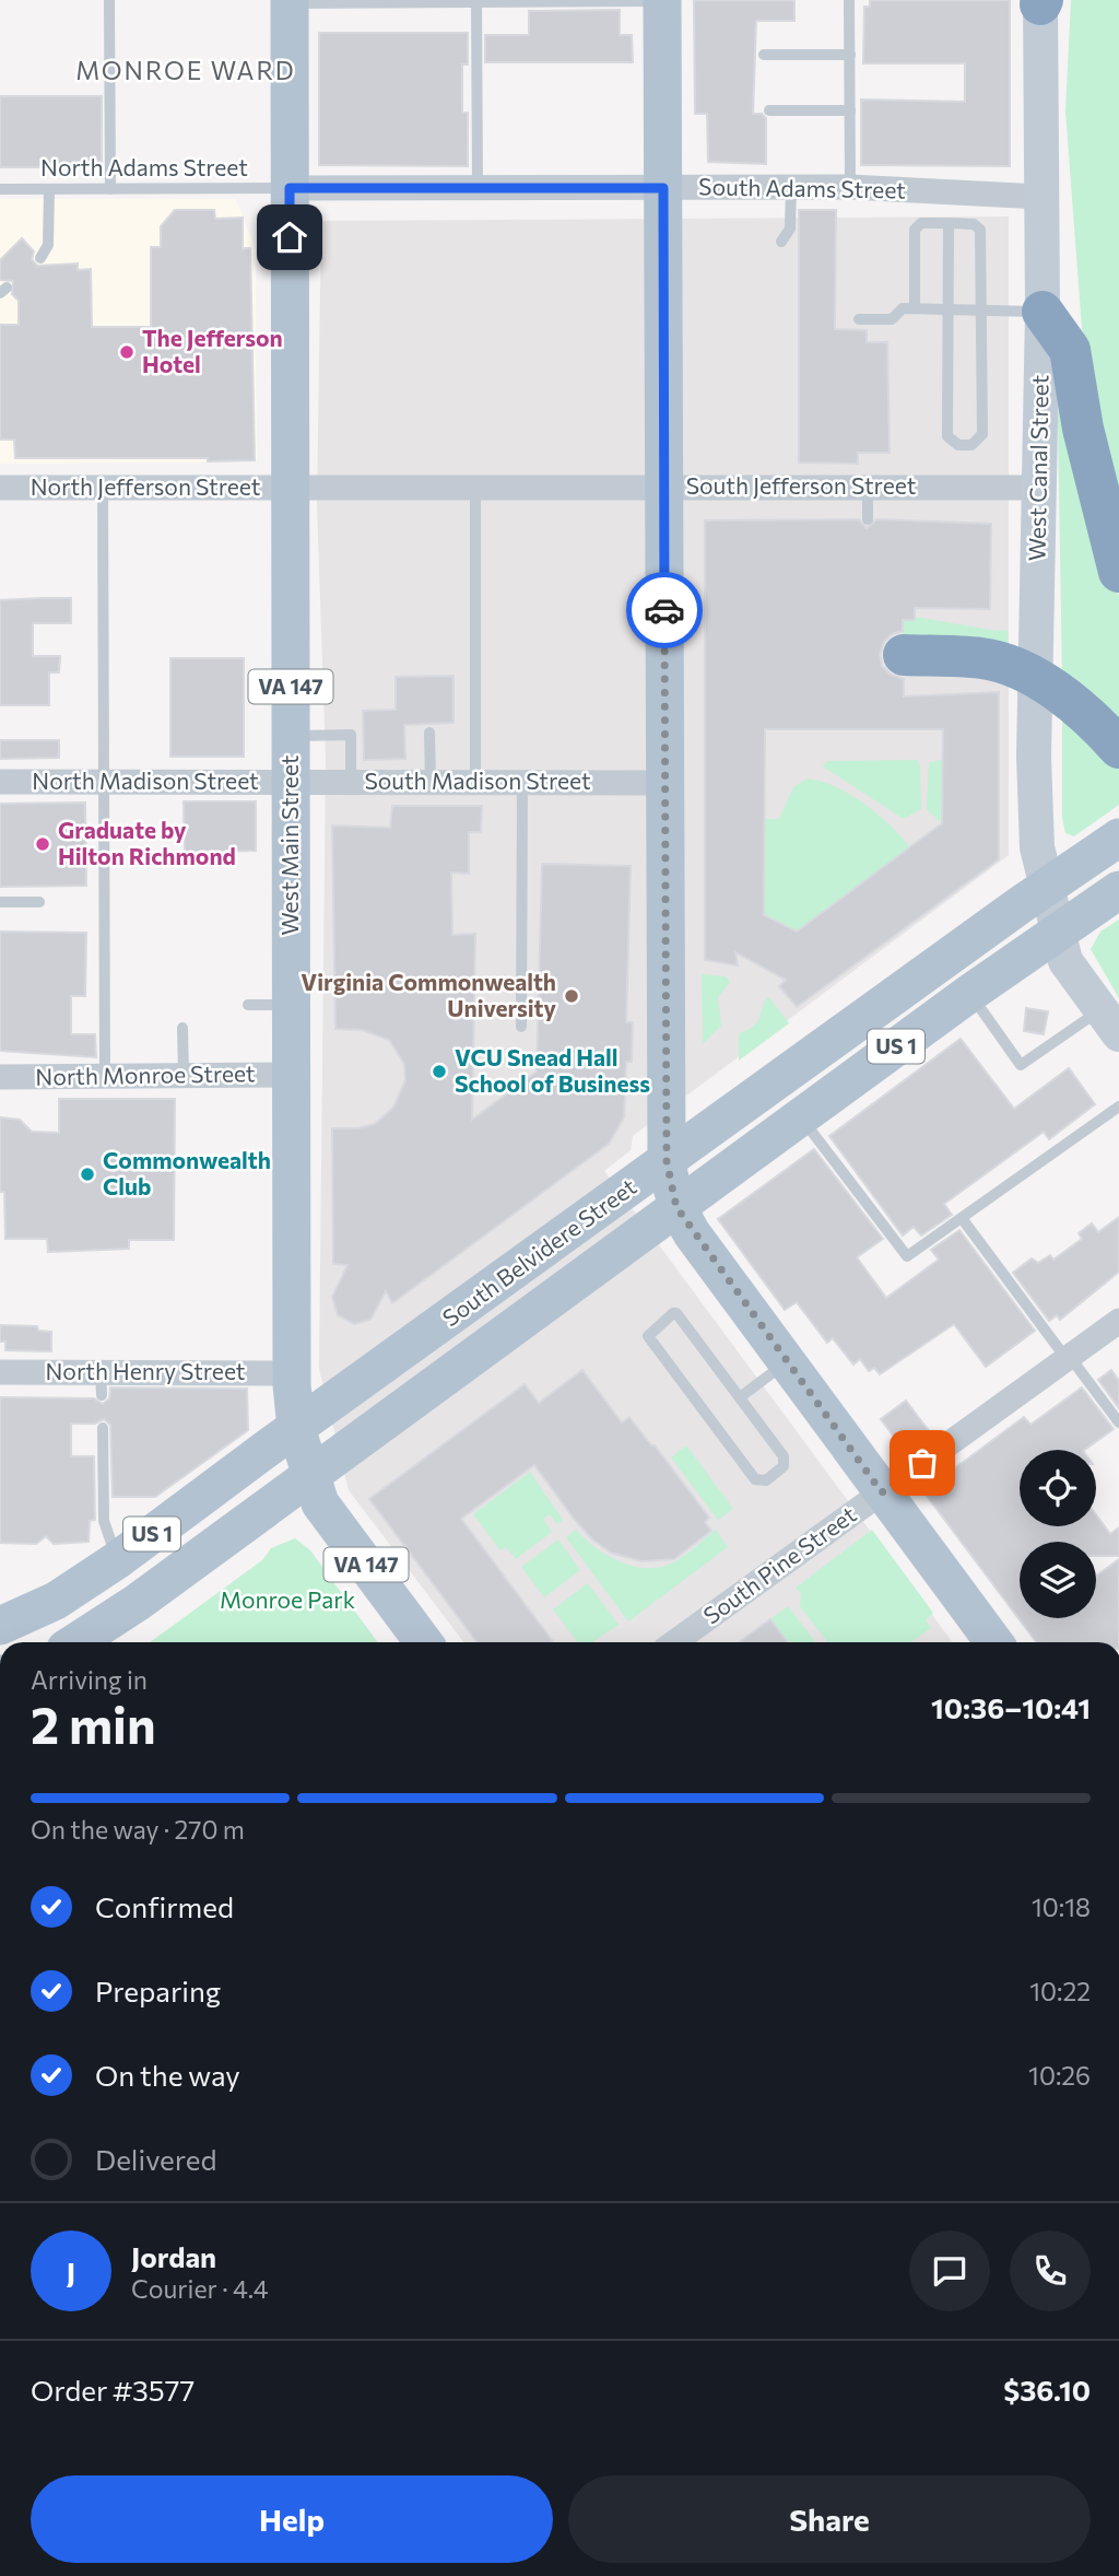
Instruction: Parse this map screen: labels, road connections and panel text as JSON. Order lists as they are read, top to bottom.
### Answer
{
  "streets": {
    "main road": [
      "West Canal Street",
      "VA 147",
      "West Main Street",
      "US 1",
      "South Belvidere Street"
    ],
    "street": [
      "South Adams Street",
      "South Jefferson Street",
      "North Jefferson Street",
      "North Madison Street",
      "South Madison Street",
      "North Monroe Street",
      "North Henry Street",
      "South Pine Street"
    ],
    "lane": ["North Adams Street"]
  },
  "crossings": [
    ["North Adams Street", "South Adams Street"],
    ["North Adams Street", "West Main Street"],
    ["South Adams Street", "West Canal Street"],
    ["South Adams Street", "West Main Street"],
    ["West Canal Street", "South Jefferson Street"],
    ["West Canal Street", "South Belvidere Street"],
    ["South Jefferson Street", "North Jefferson Street"],
    ["South Jefferson Street", "West Main Street"],
    ["North Jefferson Street", "West Main Street"],
    ["North Madison Street", "South Madison Street"],
    ["North Madison Street", "West Main Street"],
    ["South Madison Street", "West Main Street"],
    ["West Main Street", "US 1"],
    ["West Main Street", "North Monroe Street"],
    ["West Main Street", "South Belvidere Street"],
    ["West Main Street", "North Henry Street"],
    ["US 1", "South Belvidere Street"]
  ],
  "districts": ["MONROE WARD"],
  "parks": ["Monroe Park"],
  "places": [
    "The Jefferson Hotel",
    "Graduate by Hilton Richmond",
    "Virginia Commonwealth University",
    "VCU Snead Hall School of Business",
    "Commonwealth Club"
  ],
  "page": {
    "heading": ["2 min", "Arriving in", "10:36–10:41"],
    "panel": [
      "Jordan",
      "Courier · 4.4",
      "Order #3577",
      "$36.10"
    ],
    "bar": "On the way · 270 m",
    "list": [
      ["Confirmed", "10:18"],
      ["Preparing", "10:22"],
      ["On the way", "10:26"],
      "Delivered"
    ],
    "round": "J",
    "buttons": ["Help", "Share"]
  }
}
